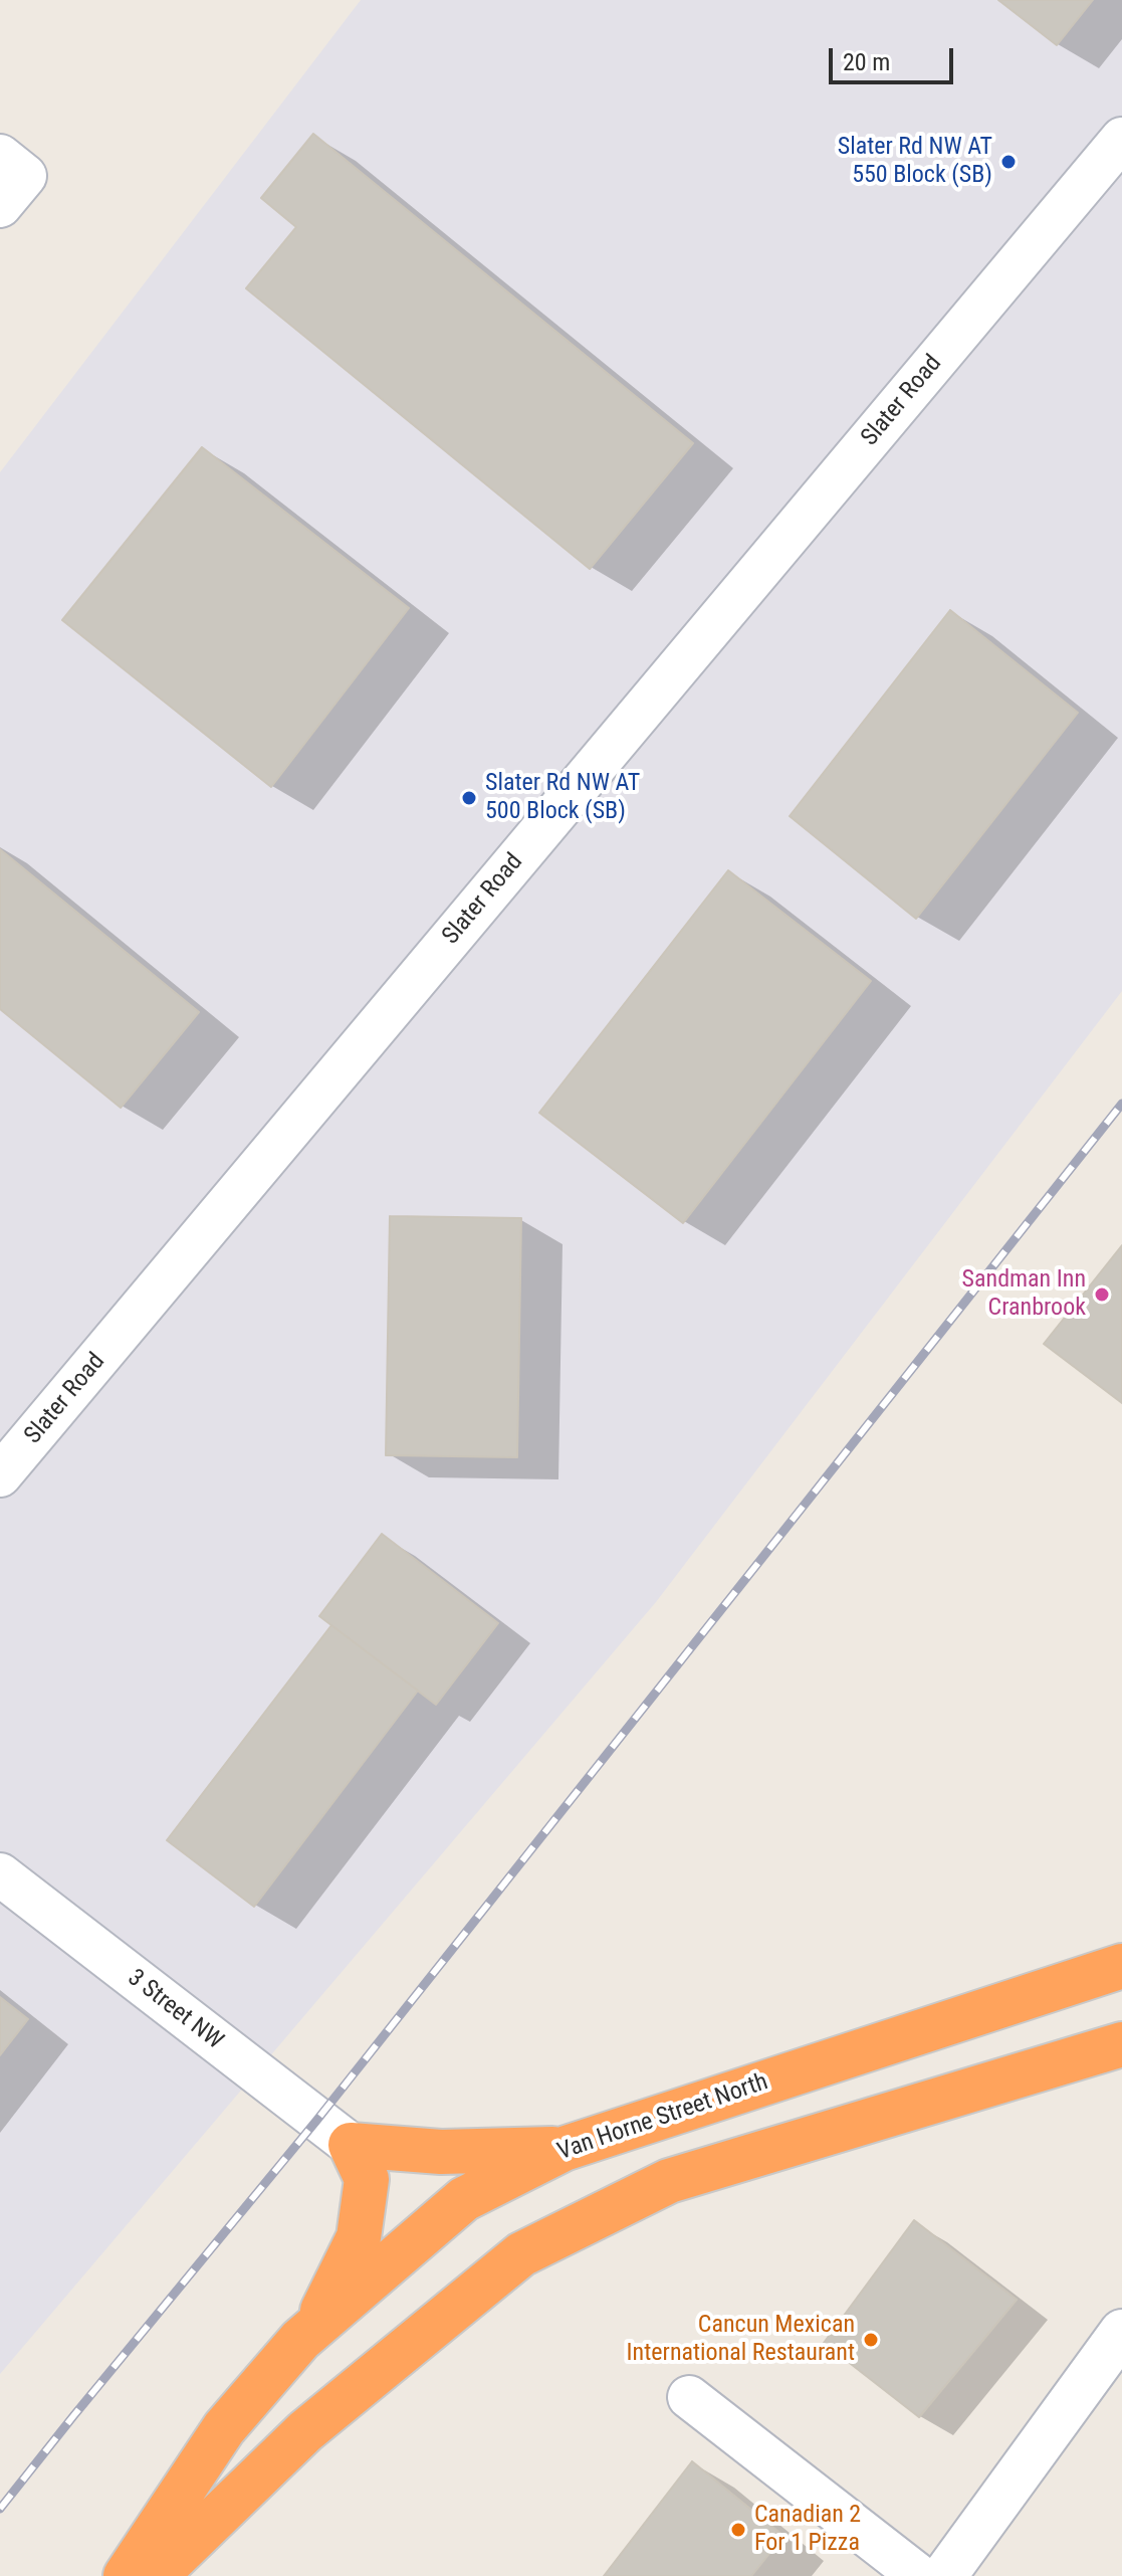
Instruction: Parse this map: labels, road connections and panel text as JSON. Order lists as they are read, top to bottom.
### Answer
{
  "streets": {
    "highway": ["Van Horne Street North"],
    "street": ["Slater Road", "3 Street NW"]
  },
  "places": [
    "Slater Rd NW AT 550 Block (SB)",
    "Slater Rd NW AT 500 Block (SB)",
    "Sandman Inn Cranbrook",
    "Cancun Mexican International Restaurant",
    "Canadian 2 For 1 Pizza"
  ],
  "scale_bar": "20 m"
}
